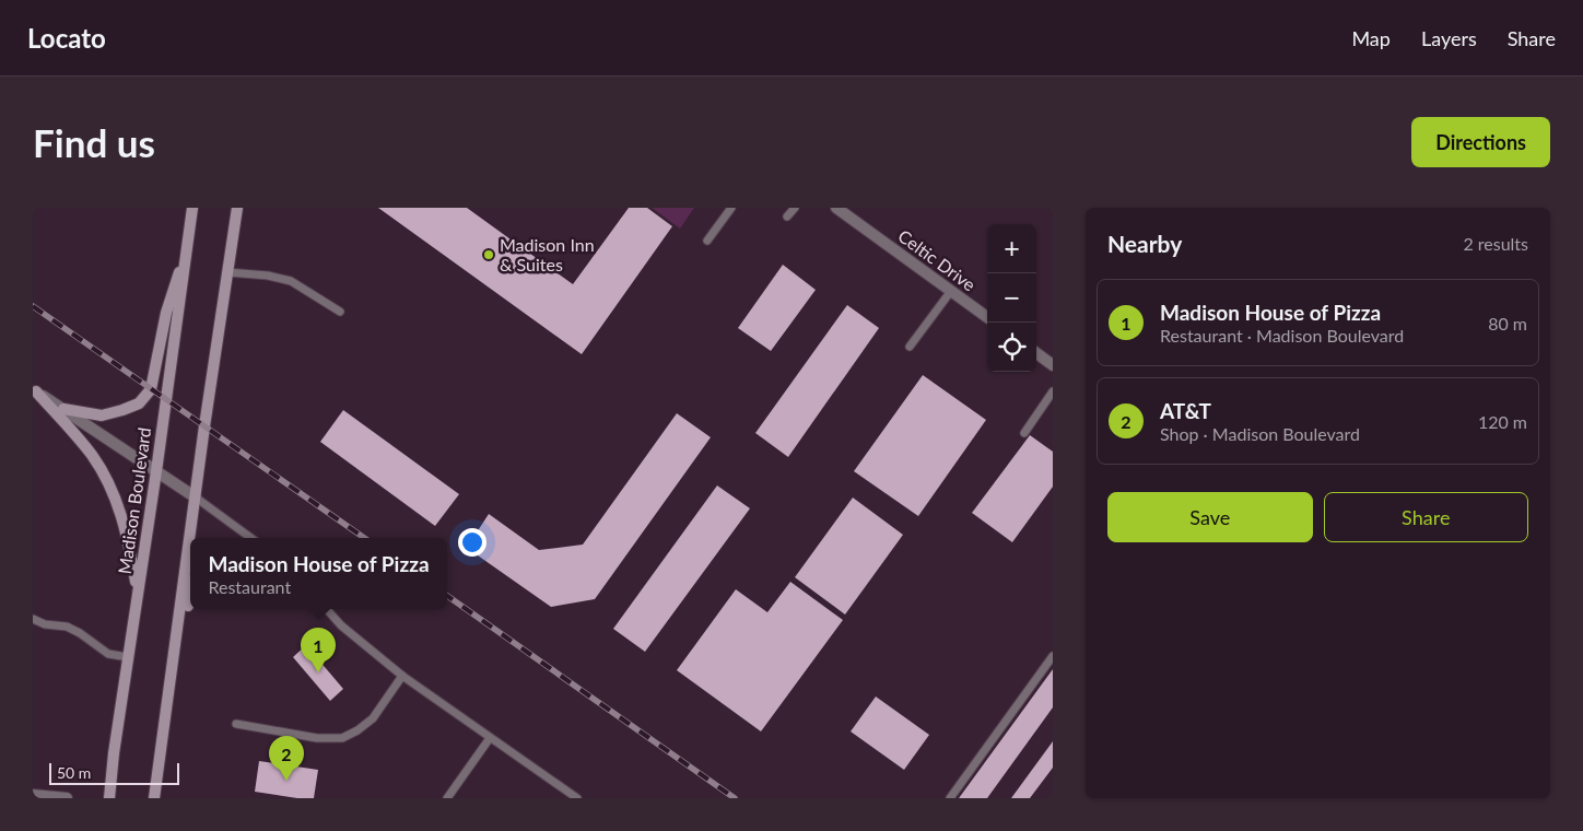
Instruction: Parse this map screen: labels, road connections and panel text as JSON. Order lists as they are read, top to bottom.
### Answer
{
  "streets": {
    "main road": ["Madison Boulevard"],
    "street": ["Celtic Drive"]
  },
  "places": ["Madison Inn & Suites"],
  "scale_bar": "50 m",
  "page": {
    "header": "Locato",
    "nav": ["Map", "Layers", "Share"],
    "buttons": [
      "Directions",
      ["Save", "Share"]
    ],
    "title": "Find us",
    "heading": ["Nearby", "2 results"],
    "map_buttons": ["+", "−"],
    "list": [
      {
        "mark": "1",
        "name": "Madison House of Pizza",
        "note": "Restaurant · Madison Boulevard",
        "value": "80 m"
      },
      {
        "mark": "2",
        "name": "AT&T",
        "note": "Shop · Madison Boulevard",
        "value": "120 m"
      }
    ],
    "popup": ["Madison House of Pizza", "Restaurant"],
    "pins": ["1", "2"],
    "scale": "50 m"
  }
}
